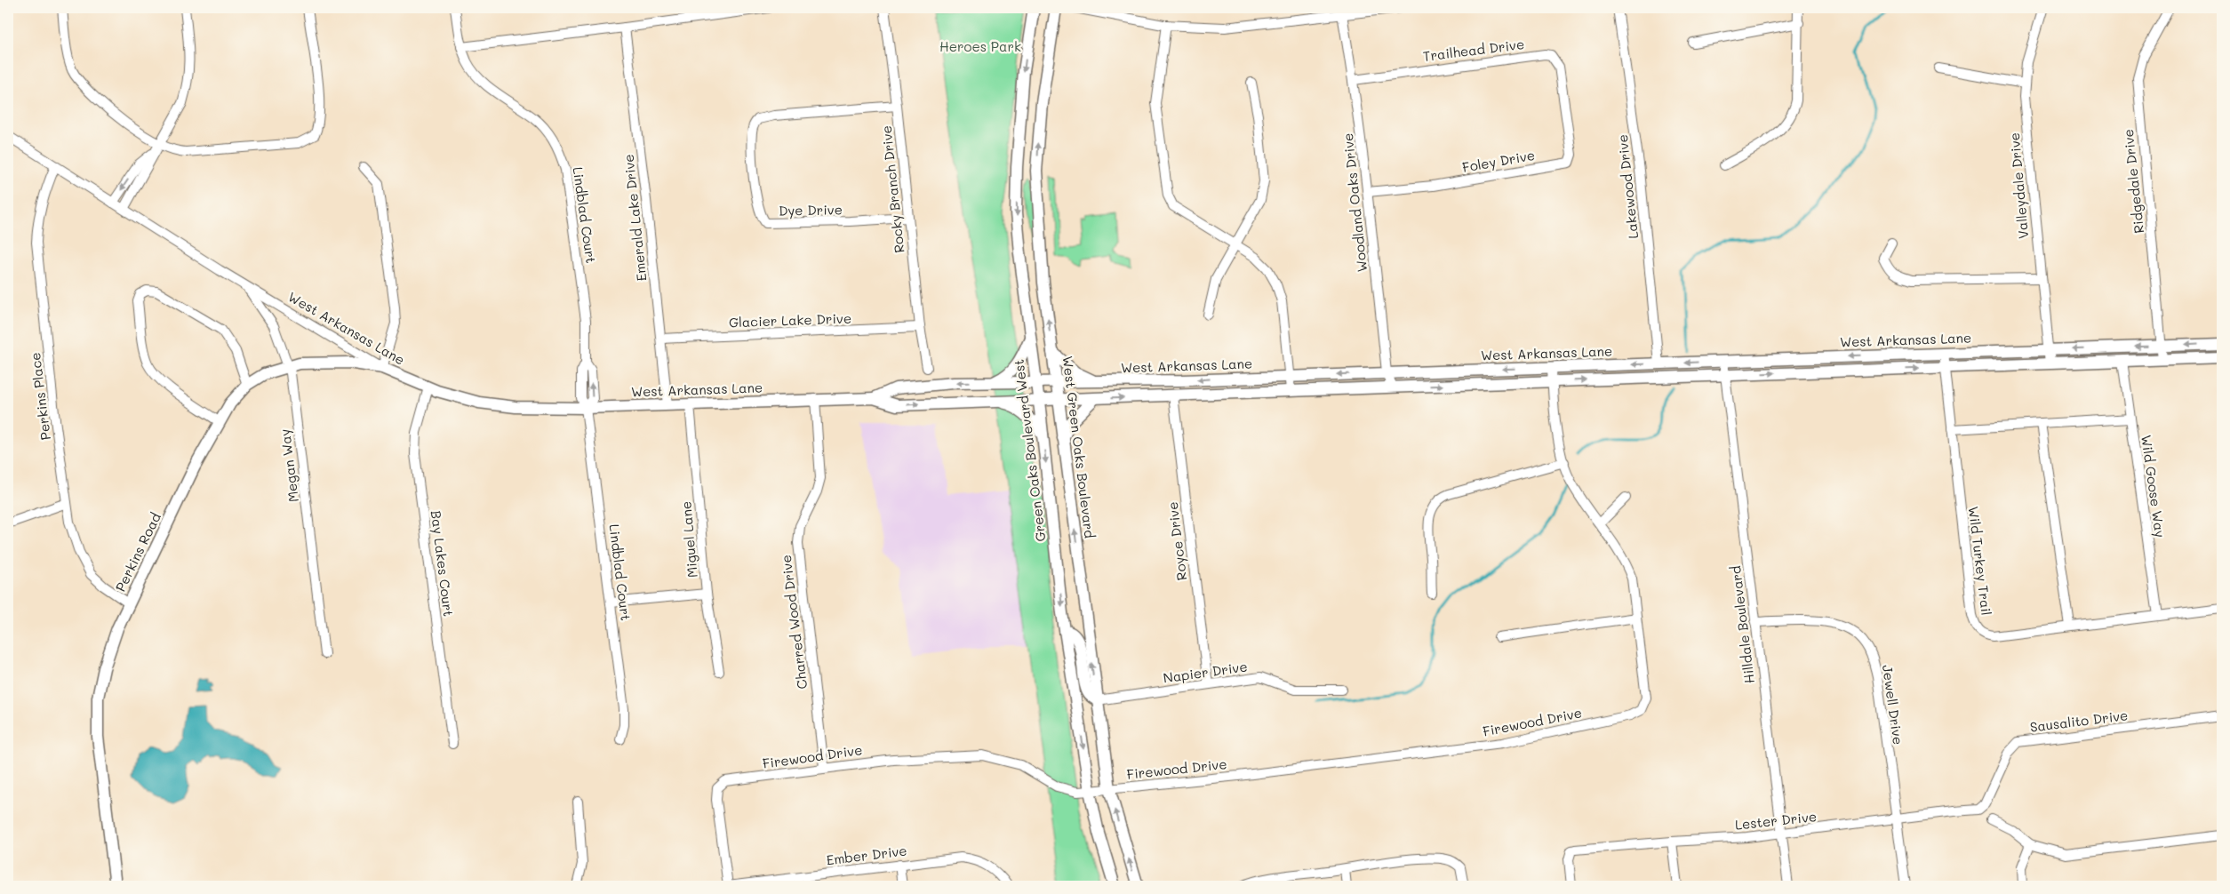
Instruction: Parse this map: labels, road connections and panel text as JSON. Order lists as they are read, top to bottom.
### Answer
{
  "streets": {
    "main road": [
      "West Arkansas Lane",
      "West Green Oaks Boulevard",
      "Green Oaks Boulevard West",
      "Perkins Road"
    ],
    "street": [
      "Trailhead Drive",
      "Foley Drive",
      "Ridgedale Drive",
      "Valleydale Drive",
      "Lakewood Drive",
      "Rocky Branch Drive",
      "Woodland Oaks Drive",
      "Dye Drive",
      "Lindblad Court",
      "Emerald Lake Drive",
      "Glacier Lake Drive",
      "Perkins Place",
      "Megan Way",
      "Wild Goose Way",
      "Miguel Lane",
      "Royce Drive",
      "Wild Turkey Trail",
      "Bay Lakes Court",
      "Charred Wood Drive",
      "Hilldale Boulevard",
      "Napier Drive",
      "Jewell Drive",
      "Sausalito Drive",
      "Firewood Drive",
      "Lester Drive",
      "Ember Drive"
    ]
  },
  "crossings": [
    ["Trailhead Drive", "Foley Drive"],
    ["Trailhead Drive", "Woodland Oaks Drive"],
    ["Foley Drive", "Woodland Oaks Drive"],
    ["Ridgedale Drive", "West Arkansas Lane"],
    ["Valleydale Drive", "West Arkansas Lane"],
    ["Lakewood Drive", "West Arkansas Lane"],
    ["Rocky Branch Drive", "Dye Drive"],
    ["Rocky Branch Drive", "Glacier Lake Drive"],
    ["Woodland Oaks Drive", "West Arkansas Lane"],
    ["Lindblad Court", "West Arkansas Lane"],
    ["Emerald Lake Drive", "Glacier Lake Drive"],
    ["Emerald Lake Drive", "West Arkansas Lane"],
    ["West Arkansas Lane", "Perkins Place"],
    ["West Arkansas Lane", "West Green Oaks Boulevard"],
    ["West Arkansas Lane", "Green Oaks Boulevard West"],
    ["West Arkansas Lane", "Megan Way"],
    ["West Arkansas Lane", "Wild Goose Way"],
    ["West Arkansas Lane", "Miguel Lane"],
    ["West Arkansas Lane", "Royce Drive"],
    ["West Arkansas Lane", "Perkins Road"],
    ["West Arkansas Lane", "Wild Turkey Trail"],
    ["West Arkansas Lane", "Bay Lakes Court"],
    ["West Arkansas Lane", "Charred Wood Drive"],
    ["West Arkansas Lane", "Hilldale Boulevard"],
    ["Perkins Place", "Perkins Road"],
    ["West Green Oaks Boulevard", "Napier Drive"],
    ["West Green Oaks Boulevard", "Firewood Drive"],
    ["Green Oaks Boulevard West", "Firewood Drive"],
    ["Megan Way", "Perkins Road"],
    ["Wild Goose Way", "Wild Turkey Trail"],
    ["Royce Drive", "Napier Drive"],
    ["Charred Wood Drive", "Firewood Drive"],
    ["Hilldale Boulevard", "Jewell Drive"],
    ["Hilldale Boulevard", "Lester Drive"],
    ["Jewell Drive", "Lester Drive"],
    ["Sausalito Drive", "Lester Drive"],
    ["Firewood Drive", "Ember Drive"]
  ],
  "one_way": ["West Green Oaks Boulevard", "Green Oaks Boulevard West"],
  "parks": ["Heroes Park"]
}
